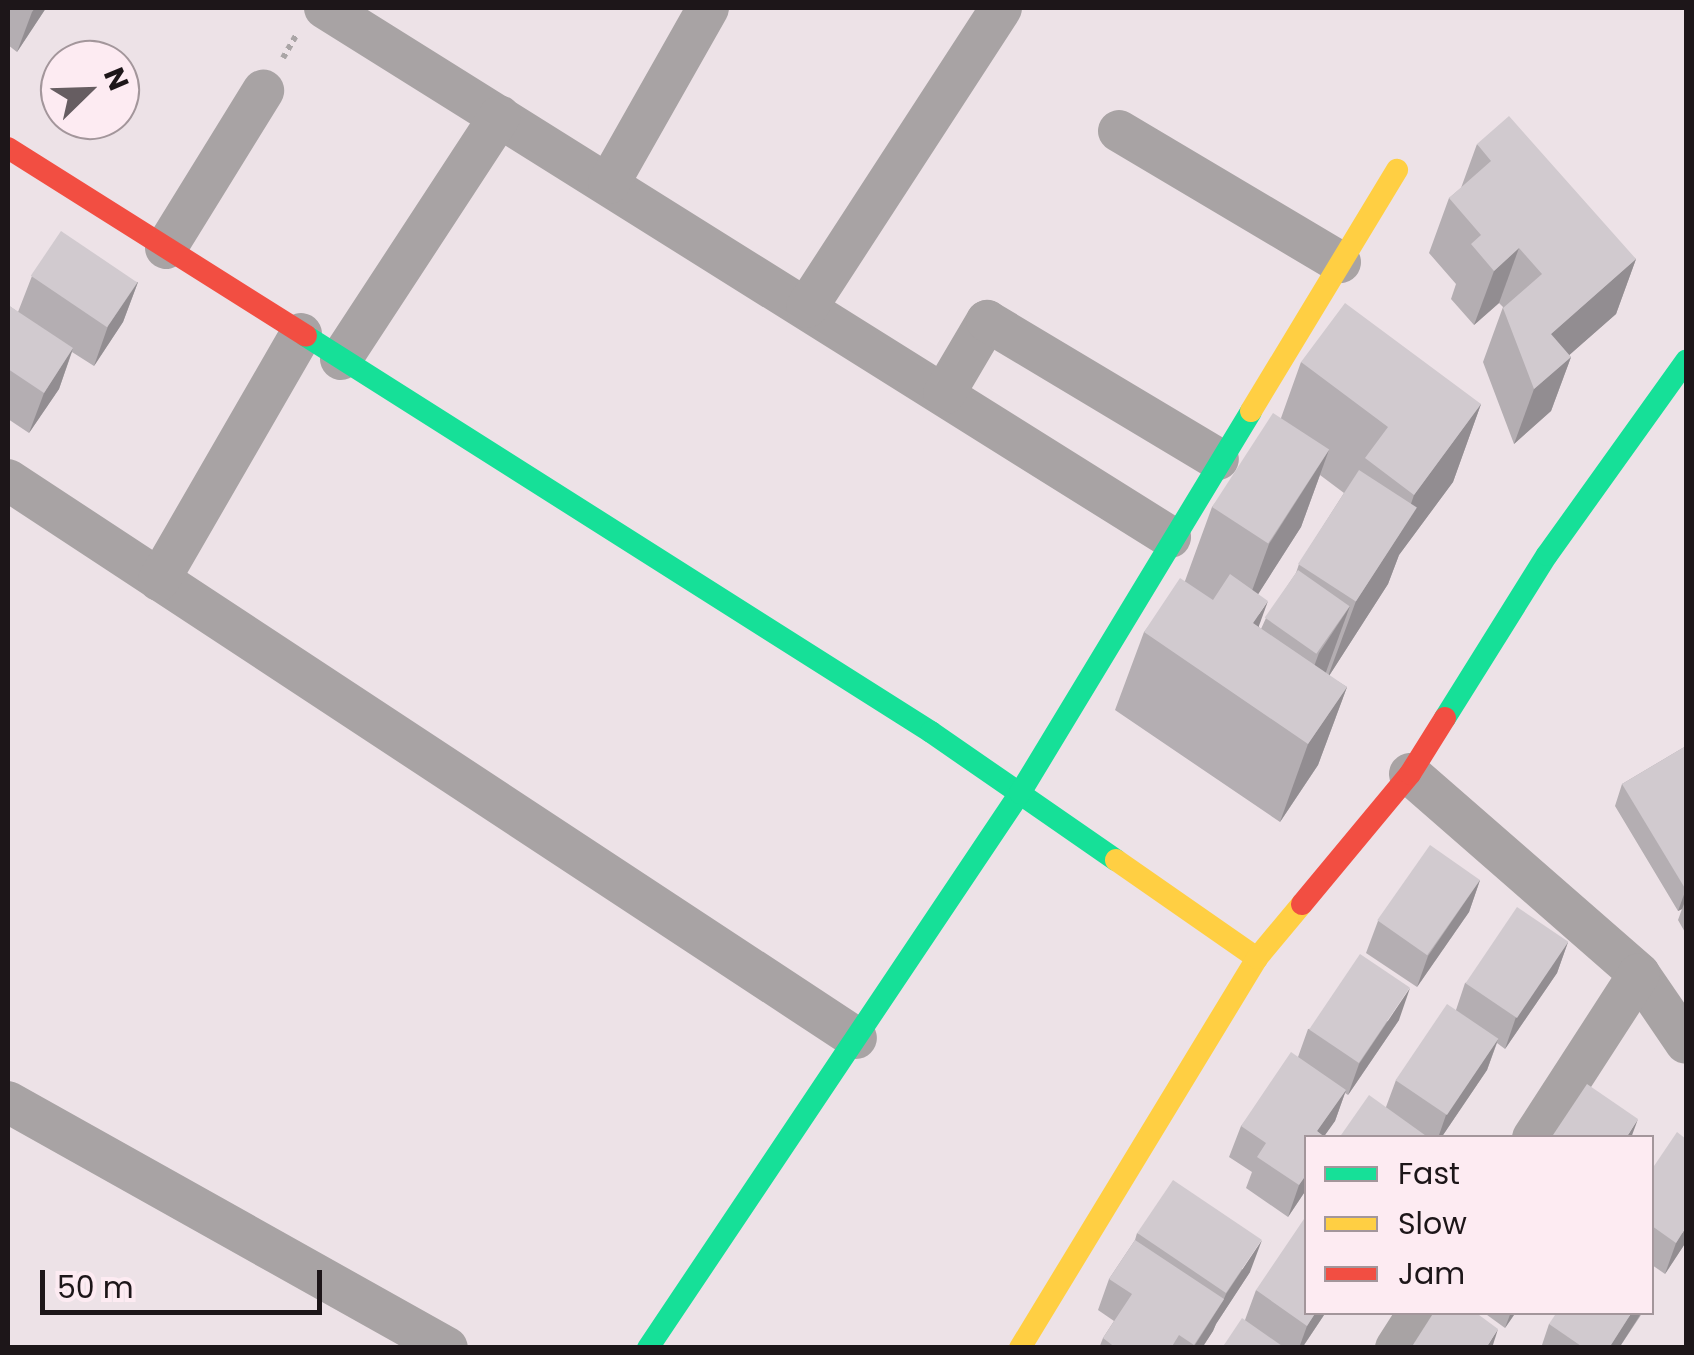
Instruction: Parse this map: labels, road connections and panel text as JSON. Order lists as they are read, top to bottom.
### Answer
{
  "legend": ["Fast", "Slow", "Jam"],
  "scale_bar": "50 m",
  "north": "top right"
}
